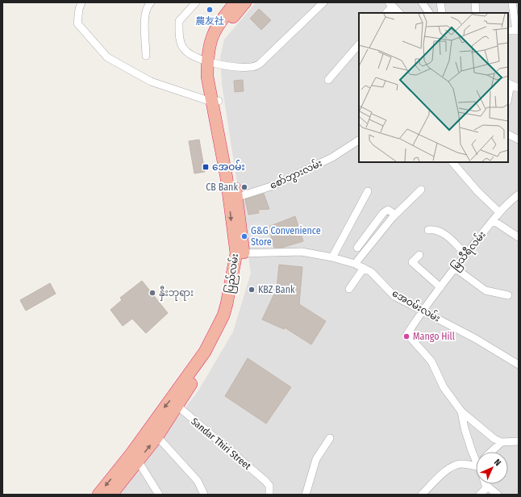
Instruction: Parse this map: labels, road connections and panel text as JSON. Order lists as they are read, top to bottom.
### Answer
{
  "streets": {
    "highway": ["ပြည်လမ်း"],
    "street": [
      "စော်ဘွားလမ်း",
      "မြသီရီလမ်း",
      "အေဝမ်းလမ်း",
      "Sandar Thiri Street"
    ]
  },
  "crossings": [
    ["စော်ဘွားလမ်း", "ပြည်လမ်း"],
    ["မြသီရီလမ်း", "အေဝမ်းလမ်း"],
    ["ပြည်လမ်း", "အေဝမ်းလမ်း"],
    ["ပြည်လမ်း", "Sandar Thiri Street"]
  ],
  "places": {
    "other": [
      "農友社",
      "CB Bank",
      "G&G Convenience Store",
      "KBZ Bank",
      "နှီးဘုရား",
      "Mango Hill"
    ],
    "transit": ["အေဝမ်း"]
  },
  "north": "top right"
}
